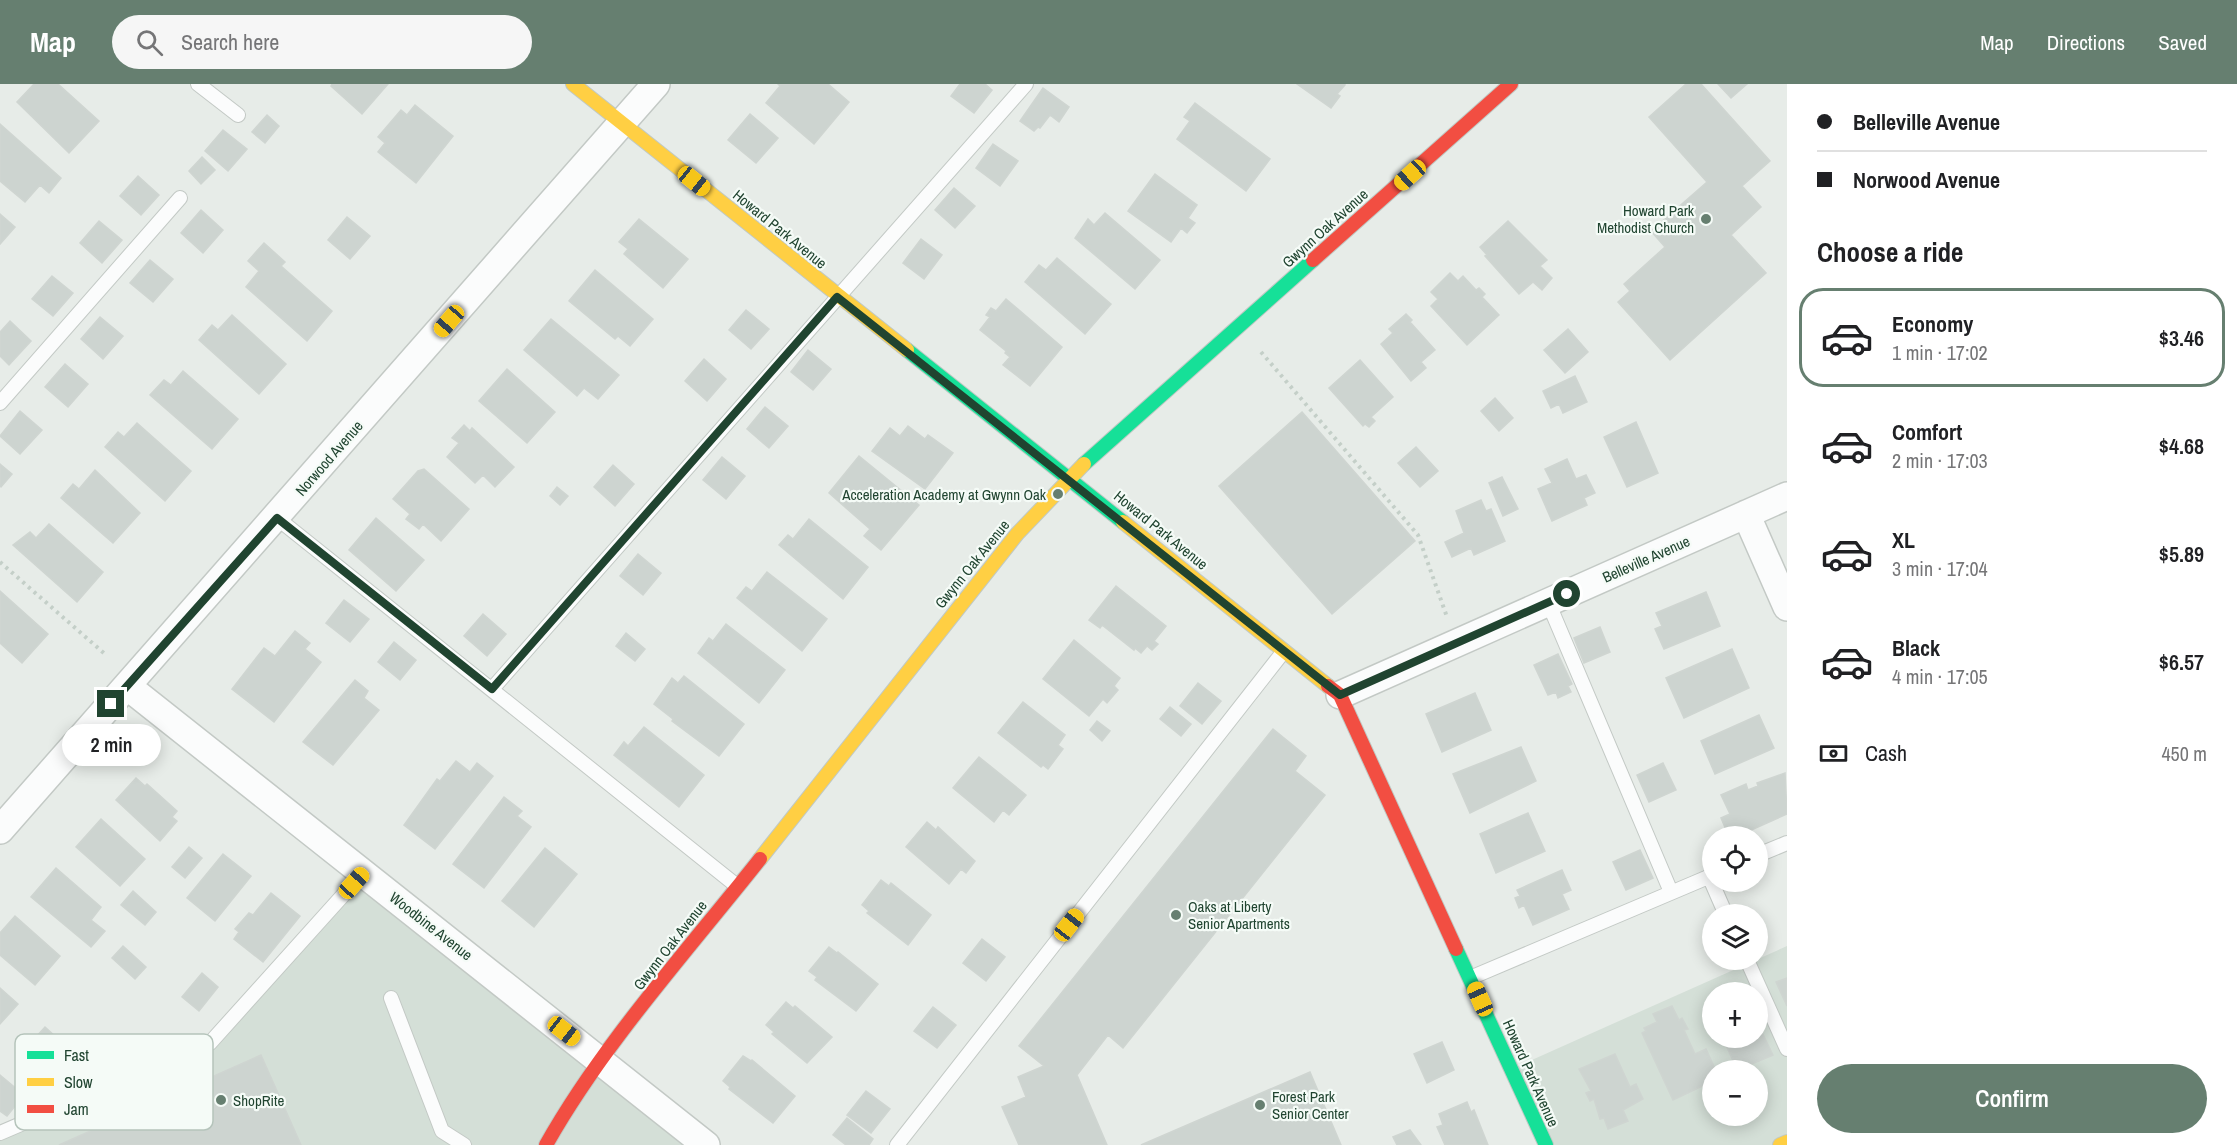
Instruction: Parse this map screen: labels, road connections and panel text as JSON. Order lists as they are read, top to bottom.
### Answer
{
  "streets": {
    "street": [
      "Gwynn Oak Avenue",
      "Howard Park Avenue",
      "Norwood Avenue",
      "Belleville Avenue",
      "Woodbine Avenue"
    ]
  },
  "crossings": [
    ["Gwynn Oak Avenue", "Howard Park Avenue"],
    ["Gwynn Oak Avenue", "Woodbine Avenue"],
    ["Howard Park Avenue", "Norwood Avenue"],
    ["Howard Park Avenue", "Belleville Avenue"],
    ["Norwood Avenue", "Woodbine Avenue"]
  ],
  "places": [
    "Howard Park Methodist Church",
    "Acceleration Academy at Gwynn Oak",
    "Oaks at Liberty Senior Apartments",
    "ShopRite",
    "Forest Park Senior Center"
  ],
  "legend": ["Fast", "Slow", "Jam"],
  "page": {
    "header": "Map",
    "search": "Search here",
    "nav": ["Map", "Directions", "Saved"],
    "banner": ["Belleville Avenue", "Norwood Avenue"],
    "heading": "Choose a ride",
    "list": [
      {
        "name": "Economy",
        "note": "1 min · 17:02",
        "value": "$3.46"
      },
      {
        "name": "Comfort",
        "note": "2 min · 17:03",
        "value": "$4.68"
      },
      {
        "name": "XL",
        "note": "3 min · 17:04",
        "value": "$5.89"
      },
      {
        "name": "Black",
        "note": "4 min · 17:05",
        "value": "$6.57"
      }
    ],
    "pay": ["Cash", "450 m"],
    "bubble": "2 min",
    "map_buttons": ["+", "−"],
    "buttons": "Confirm"
  }
}
